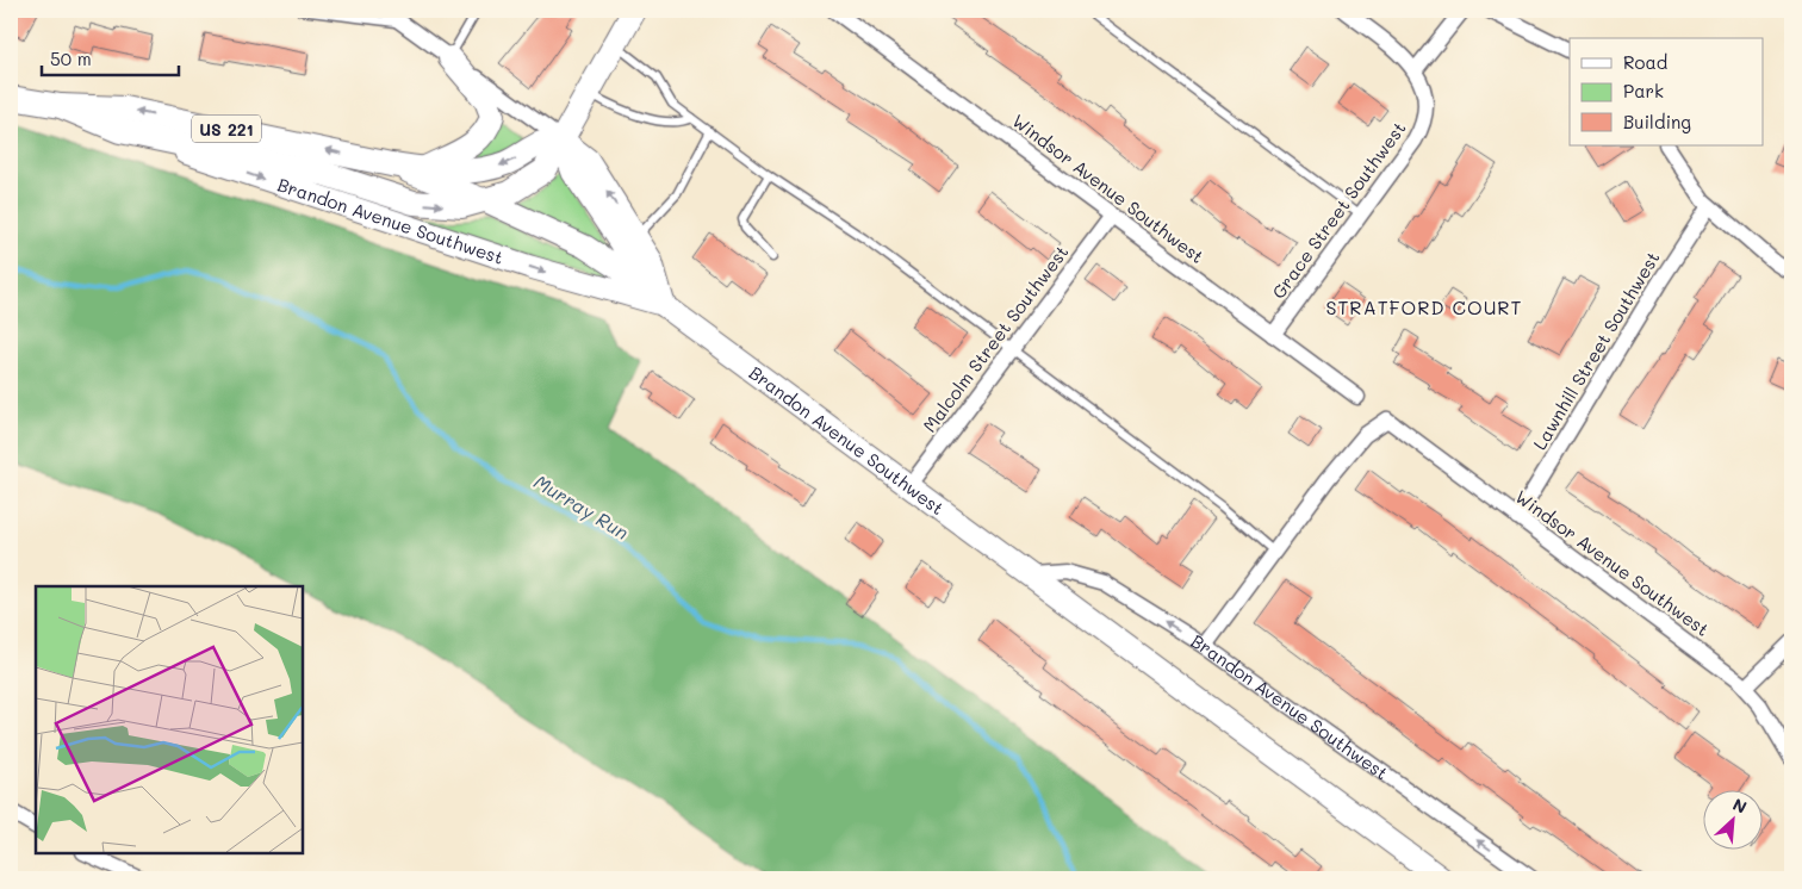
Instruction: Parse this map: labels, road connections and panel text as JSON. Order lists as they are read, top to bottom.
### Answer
{
  "streets": {
    "main road": ["US 221", "Brandon Avenue Southwest"],
    "street": [
      "Windsor Avenue Southwest",
      "Grace Street Southwest",
      "Malcolm Street Southwest",
      "Lawnhill Street Southwest"
    ]
  },
  "crossings": [
    ["US 221", "Brandon Avenue Southwest"],
    ["Windsor Avenue Southwest", "Grace Street Southwest"],
    ["Windsor Avenue Southwest", "Malcolm Street Southwest"],
    ["Windsor Avenue Southwest", "Lawnhill Street Southwest"],
    ["Brandon Avenue Southwest", "Malcolm Street Southwest"]
  ],
  "districts": ["STRATFORD COURT"],
  "water": ["Murray Run"],
  "legend": ["Road", "Park", "Building"],
  "scale_bar": "50 m",
  "north": "top right"
}
